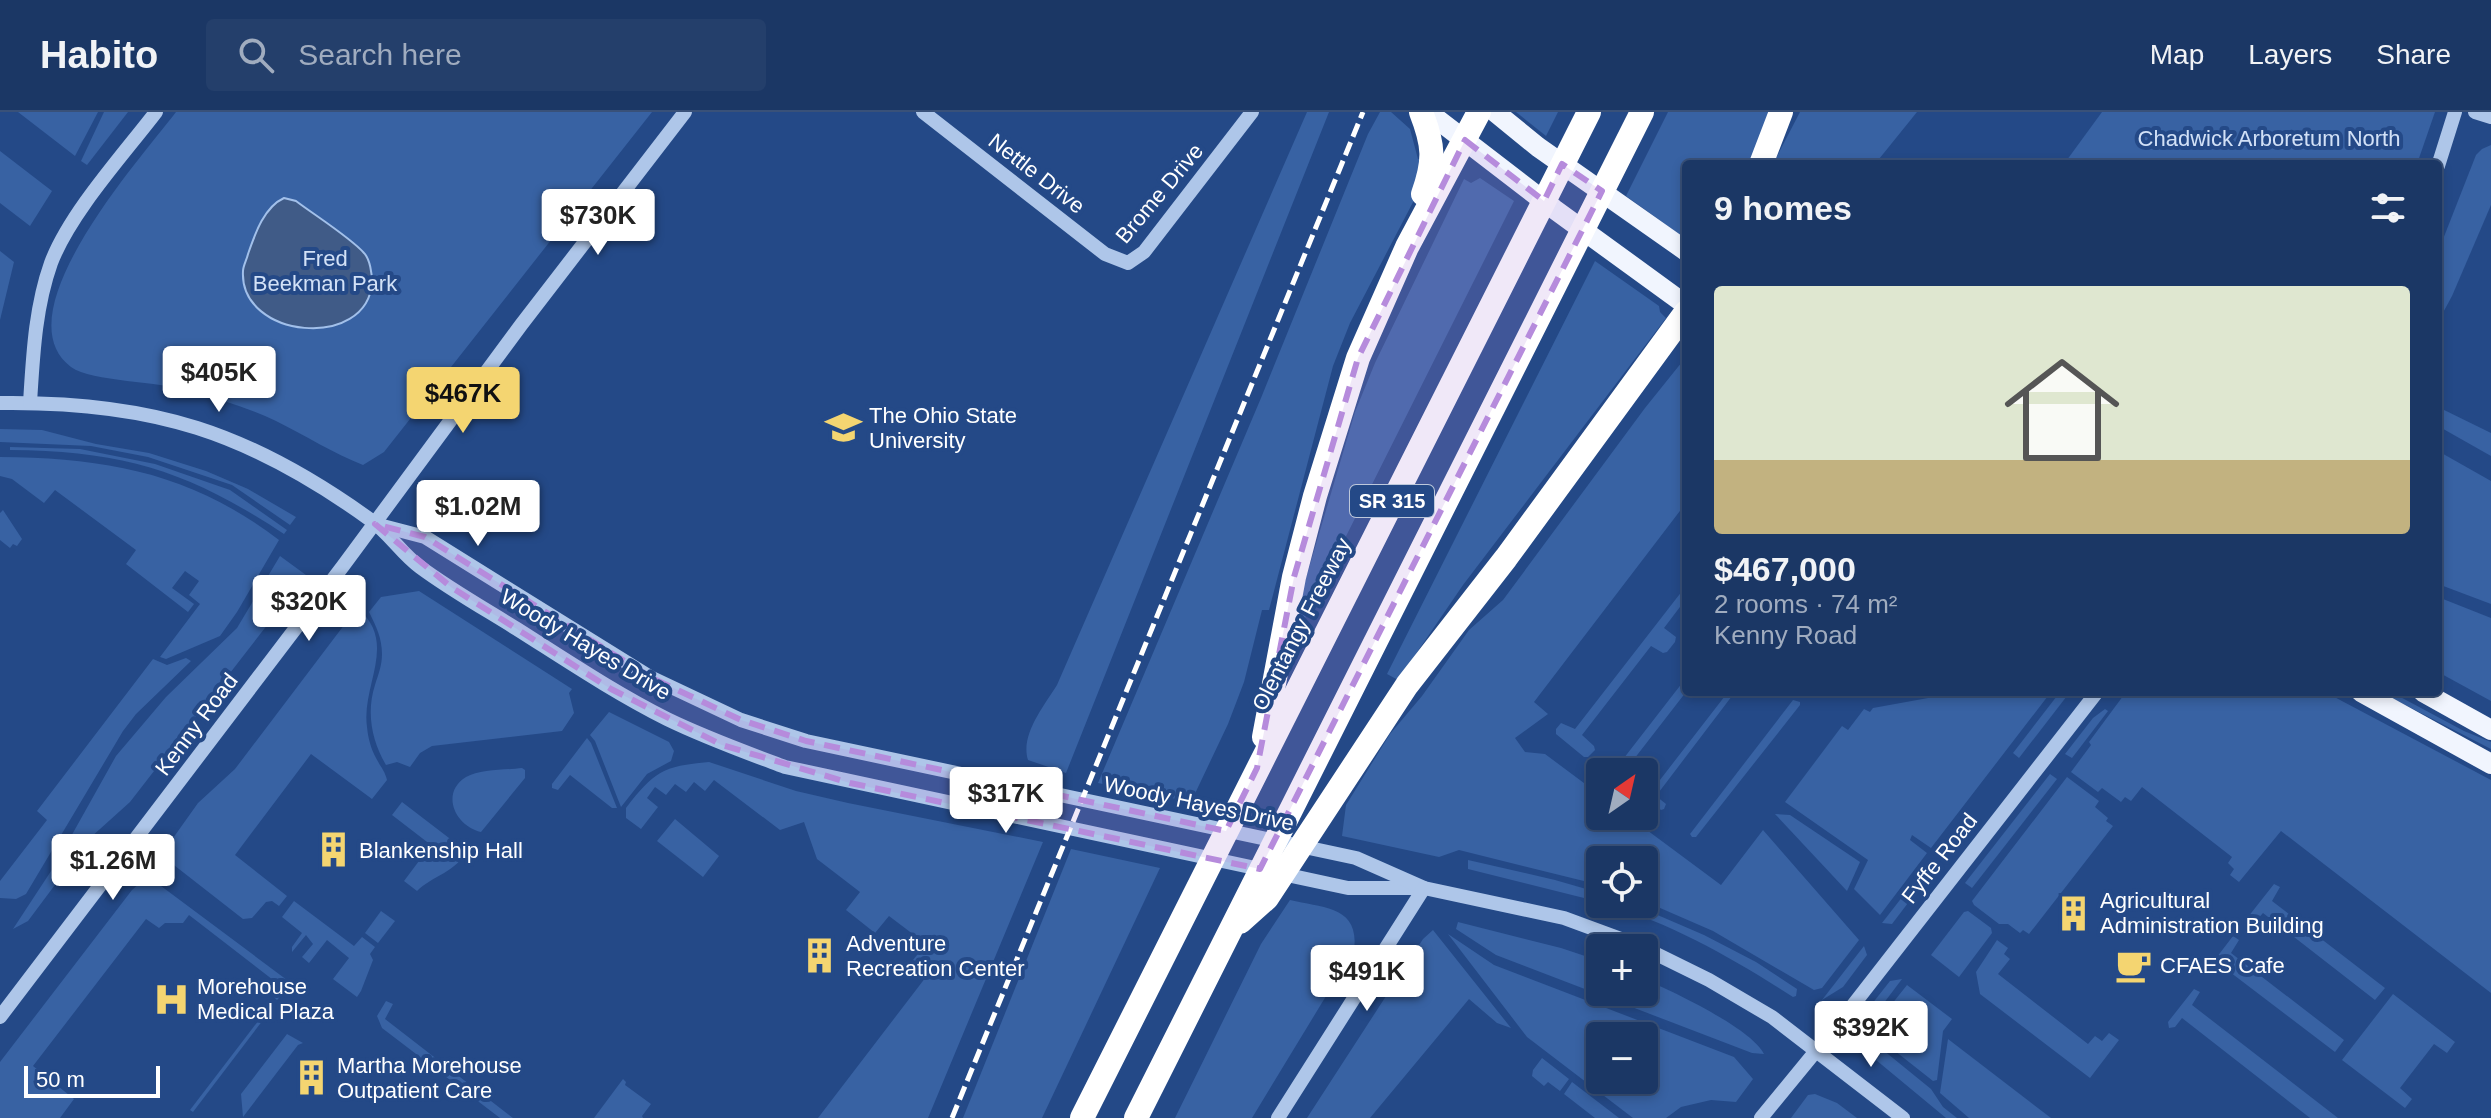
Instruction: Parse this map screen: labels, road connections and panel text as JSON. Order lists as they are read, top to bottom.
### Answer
{
  "streets": {
    "highway": ["SR 315", "Olentangy Freeway"],
    "street": [
      "Nettle Drive",
      "Brome Drive",
      "Woody Hayes Drive",
      "Kenny Road",
      "Fyffe Road"
    ]
  },
  "crossings": [
    ["Nettle Drive", "Brome Drive"],
    ["Woody Hayes Drive", "Kenny Road"],
    ["Woody Hayes Drive", "Fyffe Road"]
  ],
  "parks": ["Chadwick Arboretum North", "Fred Beekman Park"],
  "places": {
    "school or university": ["The Ohio State University"],
    "building": [
      "Blankenship Hall",
      "Agricultural Administration Building",
      "Adventure Recreation Center",
      "Martha Morehouse Outpatient Care"
    ],
    "cafe": ["CFAES Cafe"],
    "hospital": ["Morehouse Medical Plaza"]
  },
  "scale_bar": "50 m",
  "north": "top right",
  "page": {
    "header": "Habito",
    "search": "Search here",
    "nav": ["Map", "Layers", "Share"],
    "heading": "9 homes",
    "price": [
      "$730K",
      "$405K",
      "$467K",
      "$1.02M",
      "$320K",
      "$317K",
      "$1.26M",
      "$491K",
      "$392K"
    ],
    "list": [
      {
        "name": "$467,000",
        "note": "2 rooms · 74 m² · Kenny Road"
      }
    ],
    "map_buttons": ["+", "−"],
    "scale": "50 m"
  }
}
